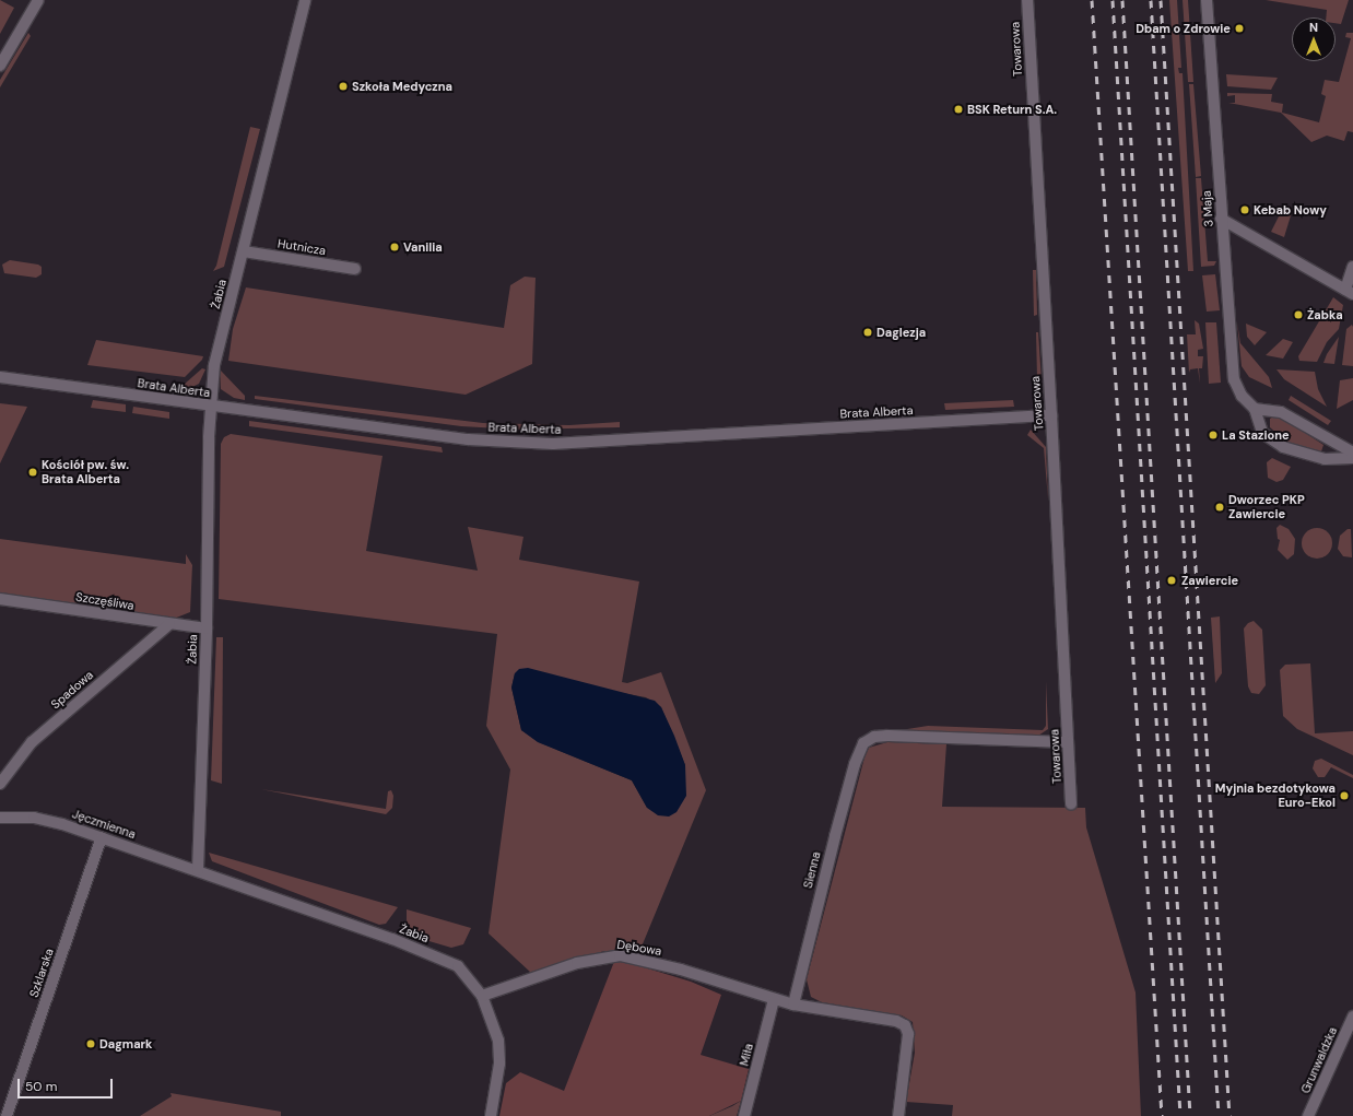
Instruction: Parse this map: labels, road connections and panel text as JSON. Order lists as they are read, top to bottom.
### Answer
{
  "streets": {
    "street": [
      "Towarowa",
      "3 Maja",
      "Hutnicza",
      "Żabia",
      "Brata Alberta",
      "Szczęśliwa",
      "Spadowa",
      "Jęczmienna",
      "Sienna",
      "Dębowa",
      "Szklarska",
      "Miła",
      "Grunwaldzka"
    ]
  },
  "crossings": [
    ["Towarowa", "Brata Alberta"],
    ["Towarowa", "Sienna"],
    ["Hutnicza", "Żabia"],
    ["Żabia", "Brata Alberta"],
    ["Żabia", "Szczęśliwa"],
    ["Żabia", "Jęczmienna"],
    ["Żabia", "Dębowa"],
    ["Szczęśliwa", "Spadowa"],
    ["Jęczmienna", "Szklarska"],
    ["Sienna", "Dębowa"],
    ["Dębowa", "Miła"]
  ],
  "places": [
    "Dbam o Zdrowie",
    "Szkoła Medyczna",
    "BSK Return S.A.",
    "Kebab Nowy",
    "Vanilia",
    "Żabka",
    "Daglezja",
    "La Stazione",
    "Kościół pw. św. Brata Alberta",
    "Dworzec PKP Zawiercie",
    "Zawiercie",
    "Myjnia bezdotykowa Euro-Ekol",
    "Dagmark"
  ],
  "scale_bar": "50 m",
  "north": "top"
}
